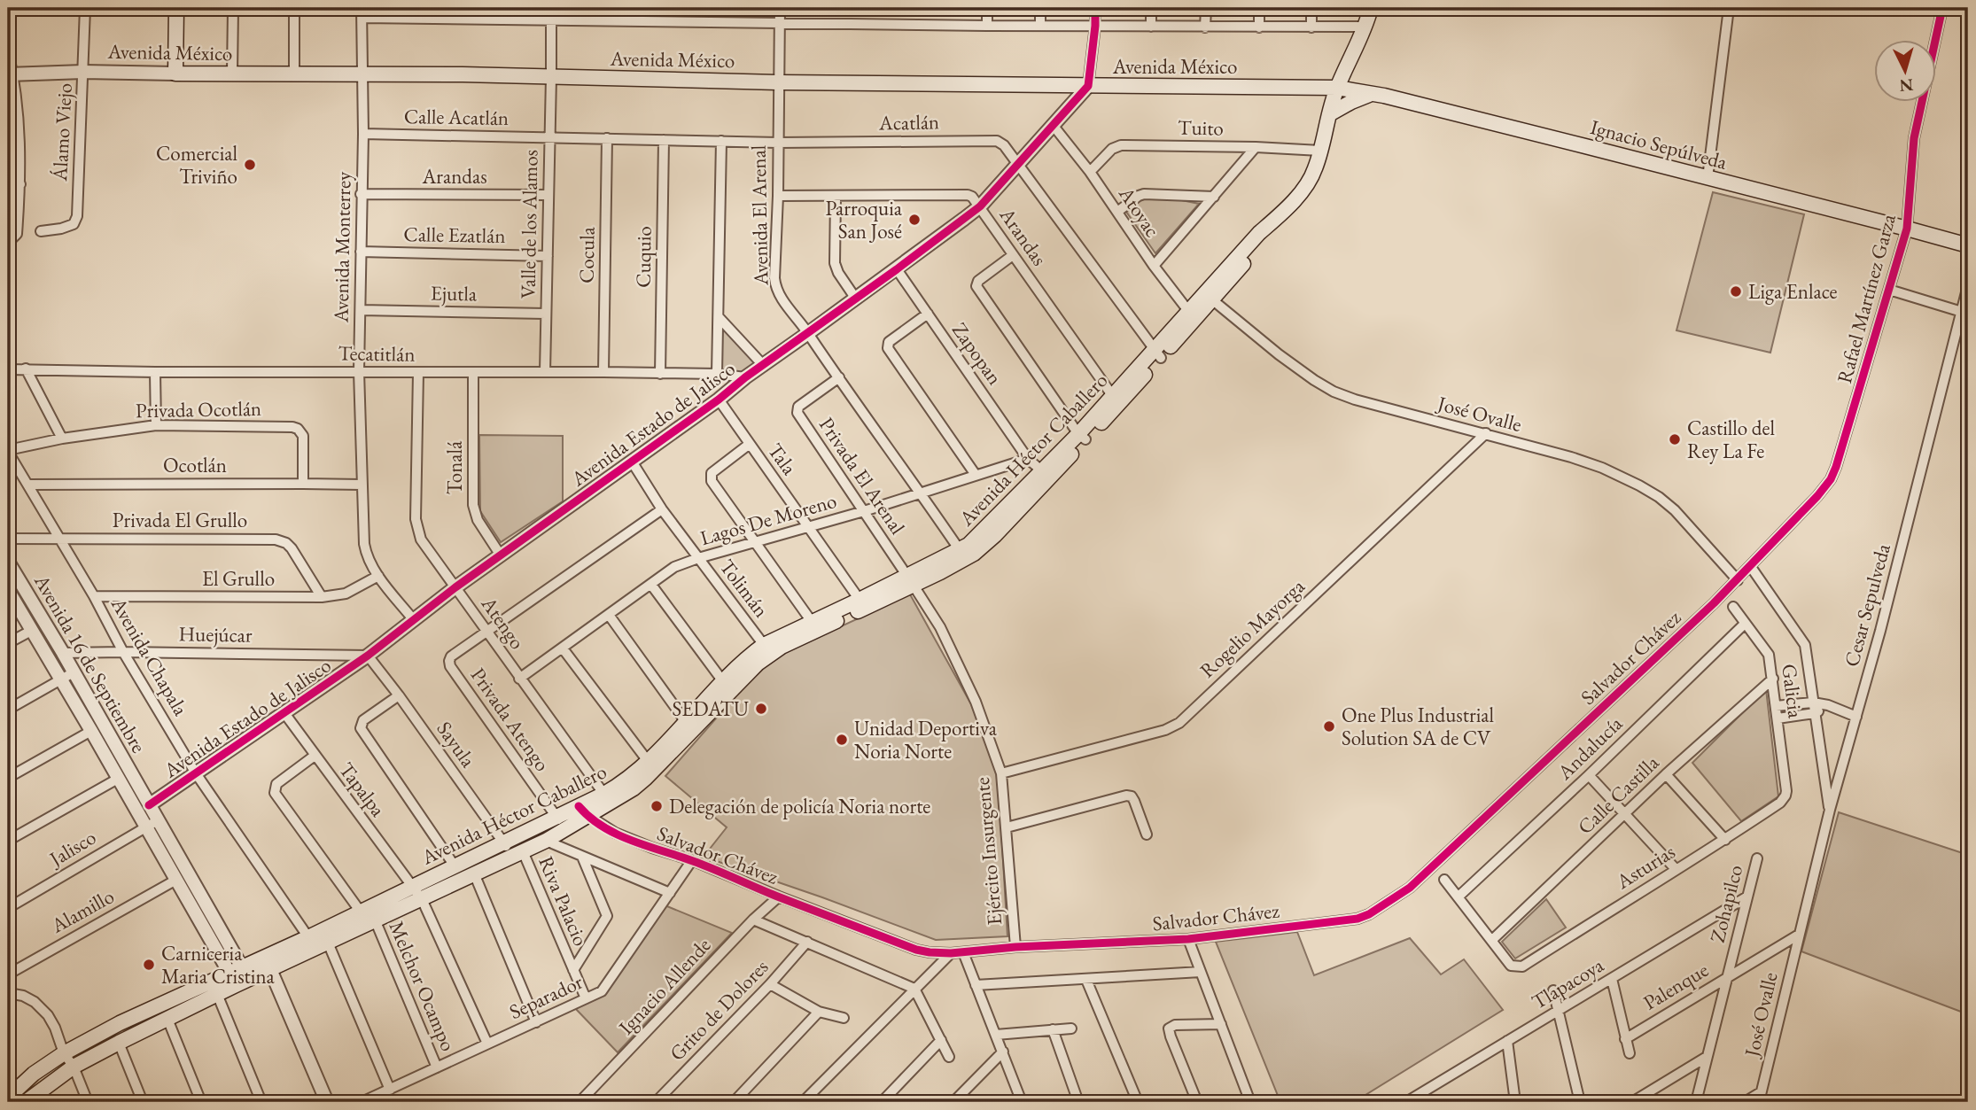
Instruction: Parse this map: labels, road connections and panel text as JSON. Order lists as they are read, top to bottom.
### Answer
{
  "streets": {
    "main road": ["Avenida México", "Ignacio Sepúlveda", "Avenida Héctor Caballero"],
    "street": [
      "Calle Acatlán",
      "Acatlán",
      "Tuito",
      "Álamo Viejo",
      "Arandas",
      "Atoyac",
      "Avenida El Arenal",
      "Valle de los Alamos",
      "Calle Ezatlán",
      "Avenida Monterrey",
      "Cocula",
      "Cuquio",
      "Ejutla",
      "Rafael Martínez Garza",
      "Tecatitlán",
      "Zapopan",
      "Privada Ocotlán",
      "José Ovalle",
      "Avenida Estado de Jalisco",
      "Tala",
      "Ocotlán",
      "Tonalá",
      "Privada El Arenal",
      "Lagos De Moreno",
      "Privada El Grullo",
      "El Grullo",
      "Tolimán",
      "Cesar Sepulveda",
      "Atengo",
      "Rogelio Mayorga",
      "Huejúcar",
      "Avenida Chapala",
      "Salvador Chávez",
      "Avenida 16 de Septiembre",
      "Galicia",
      "Privada Atengo",
      "Sayula",
      "Andalucía",
      "Tapalpa",
      "Calle Castilla",
      "Jalisco",
      "Ejército Insurgente",
      "Asturias",
      "Riva Palacio",
      "Zohapilco",
      "Alamillo",
      "Tlapacoya",
      "Melchor Ocampo",
      "Ignacio Allende",
      "Palenque",
      "Separador",
      "Grito de Dolores"
    ]
  },
  "crossings": [
    ["Avenida México", "Álamo Viejo"],
    ["Avenida México", "Ignacio Sepúlveda"],
    ["Avenida México", "Avenida El Arenal"],
    ["Avenida México", "Valle de los Alamos"],
    ["Avenida México", "Avenida Monterrey"],
    ["Avenida México", "Avenida Estado de Jalisco"],
    ["Avenida México", "Avenida Héctor Caballero"],
    ["Calle Acatlán", "Acatlán"],
    ["Calle Acatlán", "Valle de los Alamos"],
    ["Calle Acatlán", "Avenida Monterrey"],
    ["Acatlán", "Avenida El Arenal"],
    ["Acatlán", "Valle de los Alamos"],
    ["Acatlán", "Cocula"],
    ["Acatlán", "Cuquio"],
    ["Acatlán", "Avenida Estado de Jalisco"],
    ["Acatlán", "Avenida Héctor Caballero"],
    ["Tuito", "Atoyac"],
    ["Tuito", "Avenida Héctor Caballero"],
    ["Ignacio Sepúlveda", "Rafael Martínez Garza"],
    ["Ignacio Sepúlveda", "Avenida Héctor Caballero"],
    ["Arandas", "Avenida El Arenal"],
    ["Arandas", "Valle de los Alamos"],
    ["Arandas", "Avenida Monterrey"],
    ["Arandas", "Avenida Estado de Jalisco"],
    ["Arandas", "Avenida Héctor Caballero"],
    ["Atoyac", "Avenida Estado de Jalisco"],
    ["Atoyac", "Avenida Héctor Caballero"],
    ["Avenida El Arenal", "Avenida Estado de Jalisco"],
    ["Avenida El Arenal", "Avenida Héctor Caballero"],
    ["Avenida El Arenal", "Privada El Arenal"],
    ["Avenida El Arenal", "Lagos De Moreno"],
    ["Valle de los Alamos", "Calle Ezatlán"],
    ["Valle de los Alamos", "Ejutla"],
    ["Valle de los Alamos", "Tecatitlán"],
    ["Calle Ezatlán", "Avenida Monterrey"],
    ["Avenida Monterrey", "Ejutla"],
    ["Avenida Monterrey", "Tecatitlán"],
    ["Avenida Monterrey", "Avenida Estado de Jalisco"],
    ["Avenida Monterrey", "Ocotlán"],
    ["Avenida Monterrey", "El Grullo"],
    ["Cocula", "Tecatitlán"],
    ["Cuquio", "Tecatitlán"],
    ["Rafael Martínez Garza", "Salvador Chávez"],
    ["Tecatitlán", "Avenida Estado de Jalisco"],
    ["Tecatitlán", "Tonalá"],
    ["Tecatitlán", "Atengo"],
    ["Zapopan", "Avenida Estado de Jalisco"],
    ["Zapopan", "Lagos De Moreno"],
    ["Privada Ocotlán", "Ocotlán"],
    ["Privada Ocotlán", "Avenida Chapala"],
    ["José Ovalle", "Avenida Héctor Caballero"],
    ["José Ovalle", "Cesar Sepulveda"],
    ["José Ovalle", "Rogelio Mayorga"],
    ["José Ovalle", "Salvador Chávez"],
    ["José Ovalle", "Palenque"],
    ["Avenida Estado de Jalisco", "Tala"],
    ["Avenida Estado de Jalisco", "Tonalá"],
    ["Avenida Estado de Jalisco", "Tolimán"],
    ["Avenida Estado de Jalisco", "Atengo"],
    ["Avenida Estado de Jalisco", "Huejúcar"],
    ["Avenida Estado de Jalisco", "Avenida Chapala"],
    ["Avenida Estado de Jalisco", "Avenida 16 de Septiembre"],
    ["Avenida Estado de Jalisco", "Sayula"],
    ["Avenida Estado de Jalisco", "Tapalpa"],
    ["Avenida Héctor Caballero", "Tala"],
    ["Avenida Héctor Caballero", "Privada El Arenal"],
    ["Avenida Héctor Caballero", "Tolimán"],
    ["Avenida Héctor Caballero", "Atengo"],
    ["Avenida Héctor Caballero", "Avenida Chapala"],
    ["Avenida Héctor Caballero", "Salvador Chávez"],
    ["Avenida Héctor Caballero", "Avenida 16 de Septiembre"],
    ["Avenida Héctor Caballero", "Privada Atengo"],
    ["Avenida Héctor Caballero", "Sayula"],
    ["Avenida Héctor Caballero", "Tapalpa"],
    ["Avenida Héctor Caballero", "Ejército Insurgente"],
    ["Avenida Héctor Caballero", "Riva Palacio"],
    ["Avenida Héctor Caballero", "Melchor Ocampo"],
    ["Tala", "Lagos De Moreno"],
    ["Ocotlán", "Avenida Chapala"],
    ["Privada El Arenal", "Lagos De Moreno"],
    ["Privada El Arenal", "Ejército Insurgente"],
    ["Lagos De Moreno", "Tolimán"],
    ["Lagos De Moreno", "Atengo"],
    ["Privada El Grullo", "El Grullo"],
    ["Privada El Grullo", "Avenida Chapala"],
    ["El Grullo", "Avenida Chapala"],
    ["Tolimán", "Privada Atengo"],
    ["Cesar Sepulveda", "Palenque"],
    ["Atengo", "Privada Atengo"],
    ["Rogelio Mayorga", "Ejército Insurgente"],
    ["Huejúcar", "Avenida Chapala"],
    ["Huejúcar", "Avenida 16 de Septiembre"],
    ["Huejúcar", "Sayula"],
    ["Salvador Chávez", "Ejército Insurgente"],
    ["Salvador Chávez", "Ignacio Allende"],
    ["Salvador Chávez", "Separador"],
    ["Avenida 16 de Septiembre", "Jalisco"],
    ["Avenida 16 de Septiembre", "Alamillo"],
    ["Galicia", "Andalucía"],
    ["Galicia", "Calle Castilla"],
    ["Galicia", "Asturias"],
    ["Sayula", "Riva Palacio"],
    ["Tapalpa", "Separador"],
    ["Calle Castilla", "Asturias"],
    ["Riva Palacio", "Separador"],
    ["Zohapilco", "Tlapacoya"],
    ["Zohapilco", "Palenque"],
    ["Tlapacoya", "Palenque"],
    ["Melchor Ocampo", "Separador"]
  ],
  "places": [
    "Comercial Triviño",
    "Parroquia San José",
    "Liga Enlace",
    "Castillo del Rey La Fe",
    "SEDATU",
    "One Plus Industrial Solution SA de CV",
    "Unidad Deportiva Noria Norte",
    "Delegación de policía Noria norte",
    "Carniceria Maria Cristina"
  ],
  "north": "bottom"
}
